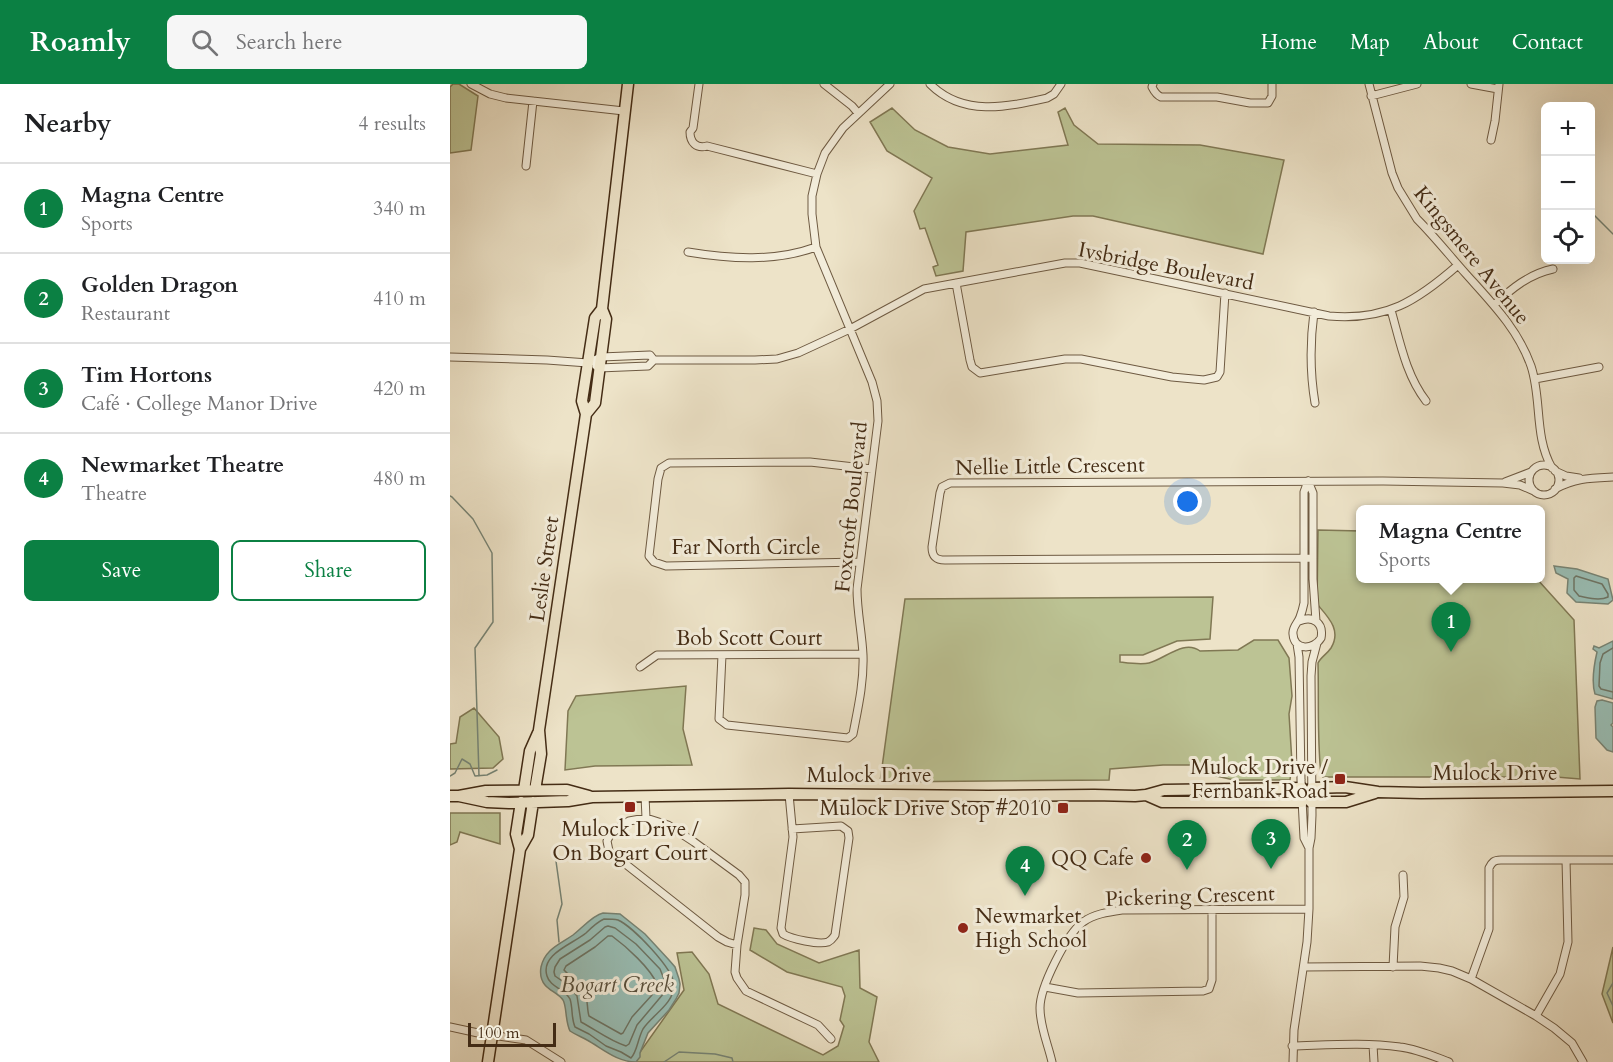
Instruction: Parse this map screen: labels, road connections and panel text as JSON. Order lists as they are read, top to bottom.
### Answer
{
  "streets": {
    "main road": ["Leslie Street", "Mulock Drive"],
    "street": [
      "Kingsmere Avenue",
      "Ivsbridge Boulevard",
      "Nellie Little Crescent",
      "Foxcroft Boulevard",
      "Far North Circle",
      "Bob Scott Court",
      "Pickering Crescent"
    ]
  },
  "crossings": [
    ["Kingsmere Avenue", "Ivsbridge Boulevard"],
    ["Kingsmere Avenue", "Nellie Little Crescent"],
    ["Ivsbridge Boulevard", "Foxcroft Boulevard"],
    ["Ivsbridge Boulevard", "Leslie Street"],
    ["Foxcroft Boulevard", "Far North Circle"],
    ["Foxcroft Boulevard", "Bob Scott Court"],
    ["Leslie Street", "Mulock Drive"]
  ],
  "water": ["Bogart Creek"],
  "places": {
    "transit": ["Mulock Drive / Fernbank Road", "Mulock Drive / On Bogart Court", "Mulock Drive Stop #2010"],
    "other": ["QQ Cafe", "Newmarket High School"]
  },
  "scale_bar": "100 m",
  "page": {
    "header": "Roamly",
    "search": "Search here",
    "nav": [
      "Home",
      "Map",
      "About",
      "Contact"
    ],
    "heading": ["Nearby", "4 results"],
    "map_buttons": ["+", "−"],
    "list": [
      {
        "mark": "1",
        "name": "Magna Centre",
        "note": "Sports",
        "value": "340 m"
      },
      {
        "mark": "2",
        "name": "Golden Dragon",
        "note": "Restaurant",
        "value": "410 m"
      },
      {
        "mark": "3",
        "name": "Tim Hortons",
        "note": "Café · College Manor Drive",
        "value": "420 m"
      },
      {
        "mark": "4",
        "name": "Newmarket Theatre",
        "note": "Theatre",
        "value": "480 m"
      }
    ],
    "popup": ["Magna Centre", "Sports"],
    "buttons": ["Save", "Share"],
    "pins": [
      "1",
      "3",
      "2",
      "4"
    ],
    "scale": "100 m"
  }
}
